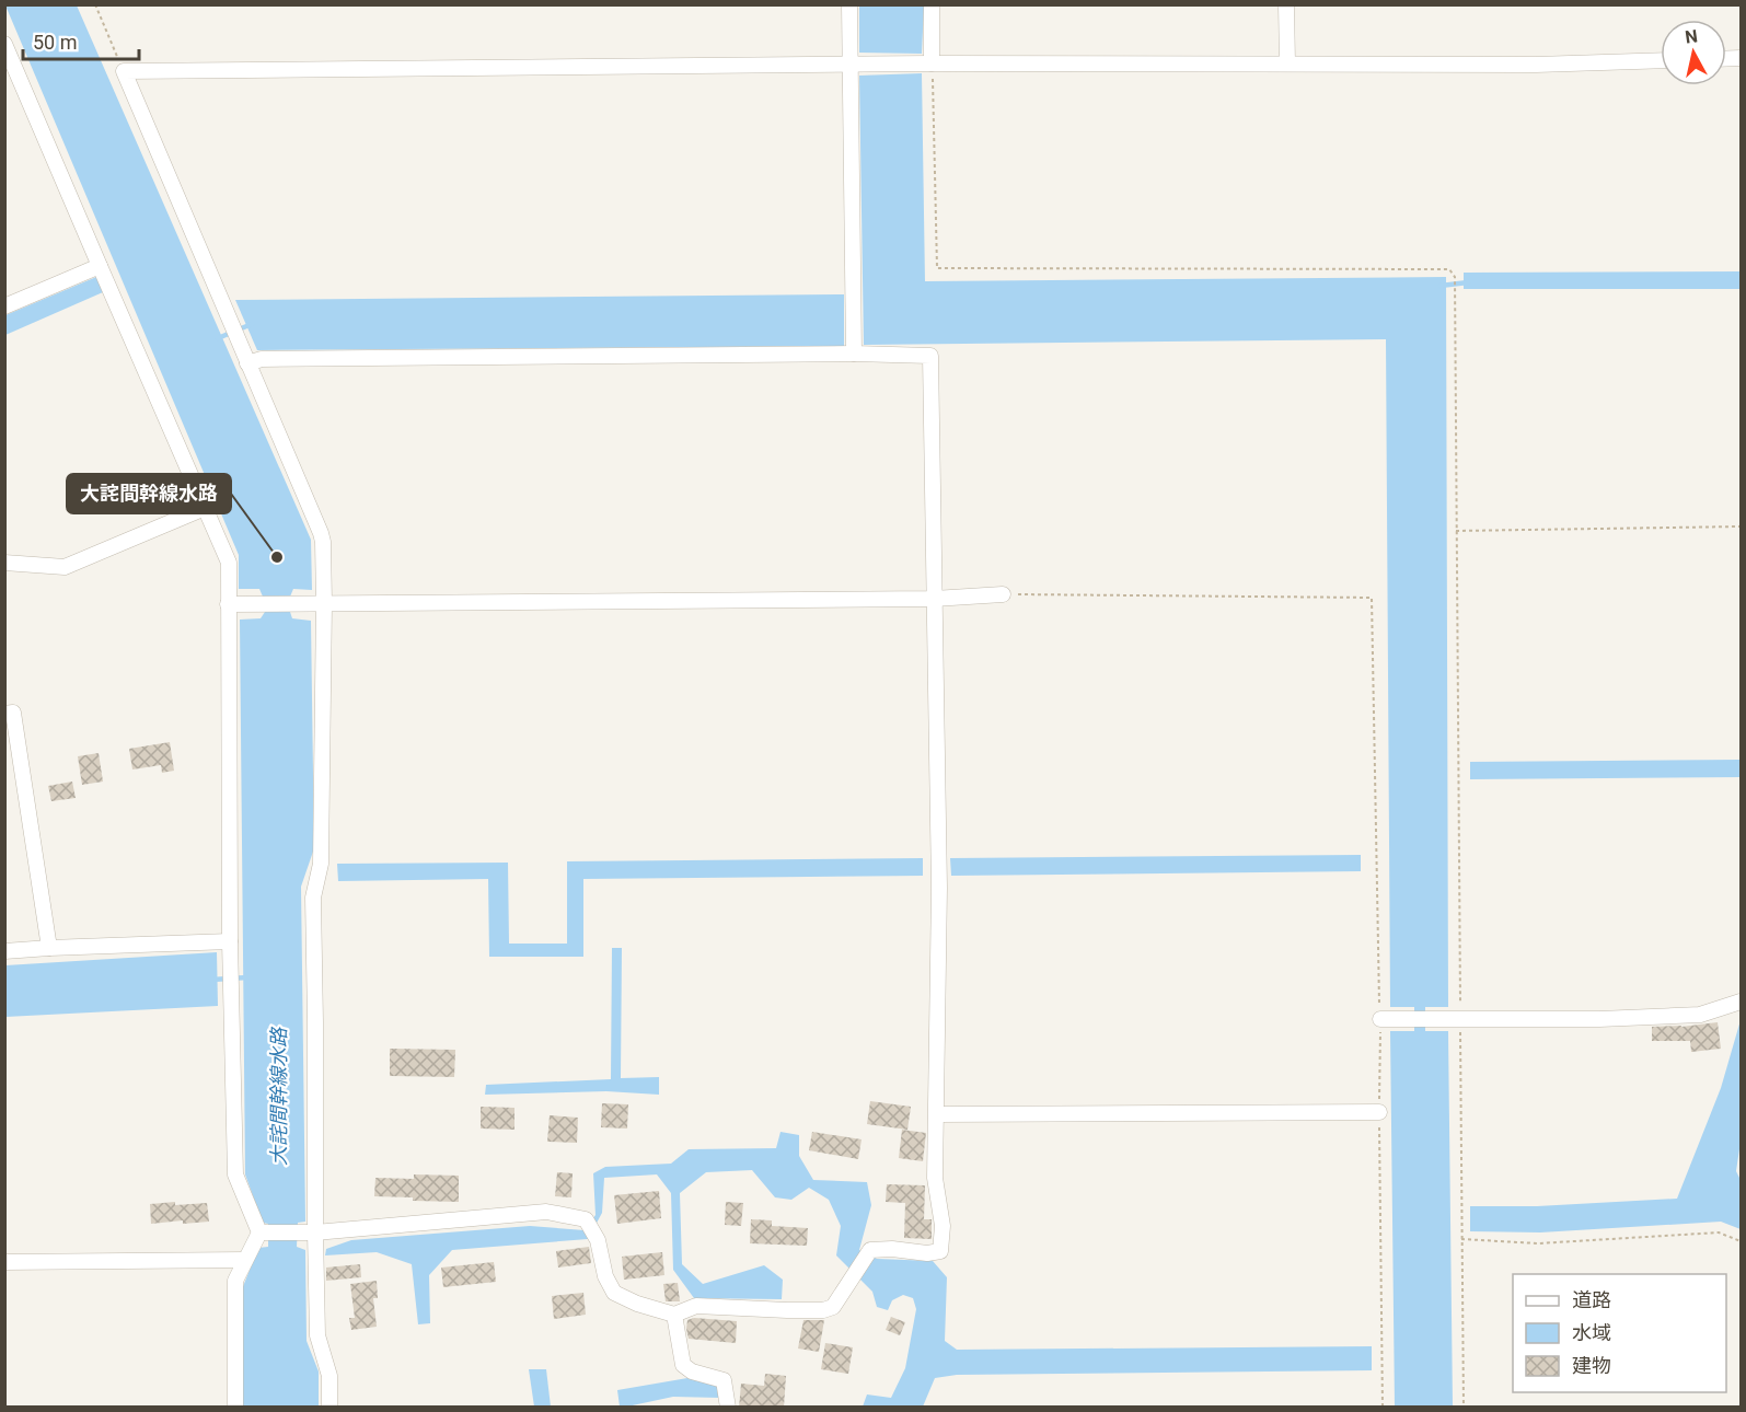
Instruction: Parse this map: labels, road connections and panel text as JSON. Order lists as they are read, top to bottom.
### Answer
{
  "water": ["大詫間幹線水路"],
  "places": ["大詫間幹線水路"],
  "legend": ["道路", "水域", "建物"],
  "scale_bar": "50 m",
  "north": "top"
}
